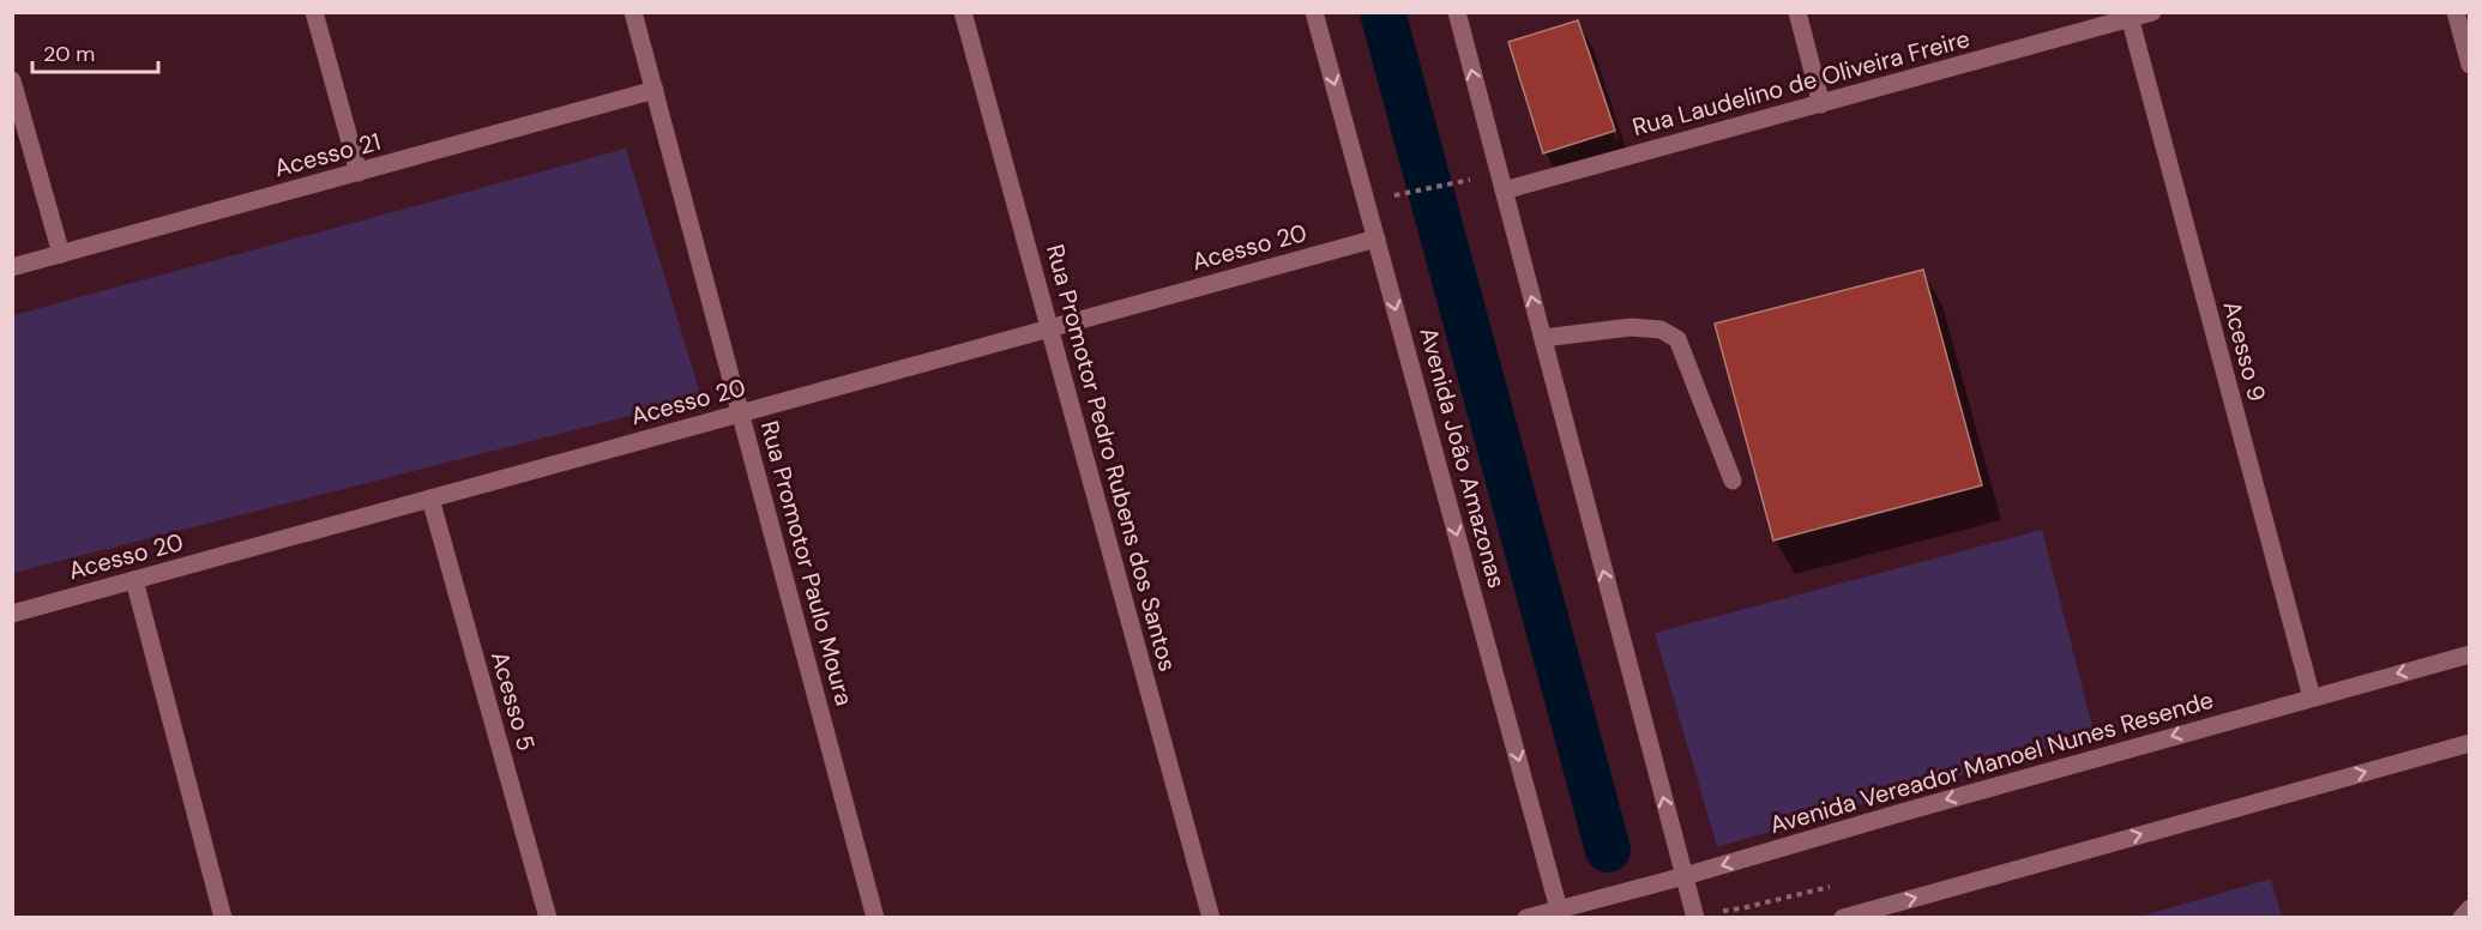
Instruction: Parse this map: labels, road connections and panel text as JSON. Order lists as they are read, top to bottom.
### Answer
{
  "streets": {
    "street": [
      "Rua Laudelino de Oliveira Freire",
      "Acesso 21",
      "Acesso 20",
      "Acesso 9",
      "Rua Promotor Pedro Rubens dos Santos",
      "Avenida João Amazonas",
      "Rua Promotor Paulo Moura",
      "Acesso 5",
      "Avenida Vereador Manoel Nunes Resende"
    ]
  },
  "crossings": [
    ["Rua Laudelino de Oliveira Freire", "Acesso 9"],
    ["Acesso 21", "Rua Promotor Paulo Moura"],
    ["Acesso 20", "Rua Promotor Pedro Rubens dos Santos"],
    ["Acesso 20", "Avenida João Amazonas"],
    ["Acesso 20", "Rua Promotor Paulo Moura"],
    ["Acesso 20", "Acesso 5"],
    ["Acesso 9", "Avenida Vereador Manoel Nunes Resende"],
    ["Avenida João Amazonas", "Avenida Vereador Manoel Nunes Resende"]
  ],
  "scale_bar": "20 m"
}
